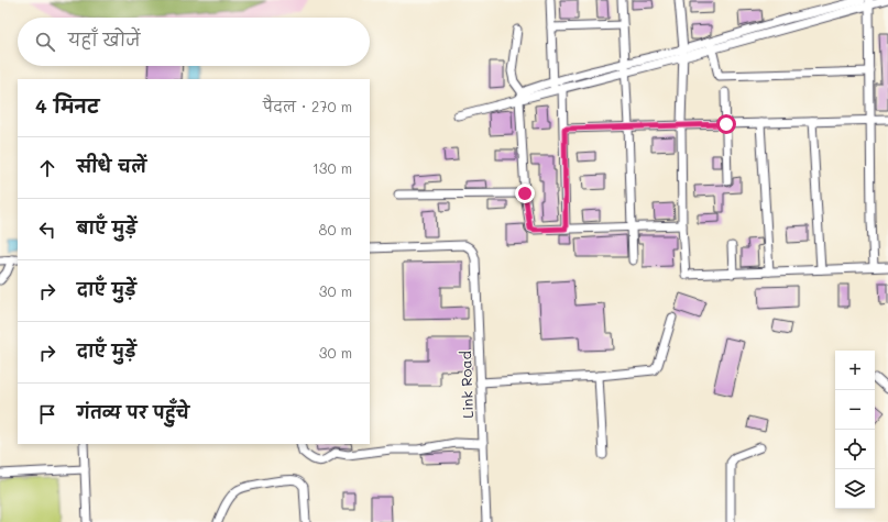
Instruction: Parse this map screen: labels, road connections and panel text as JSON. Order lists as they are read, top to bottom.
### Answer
{
  "streets": {
    "street": ["Link Road"]
  },
  "page": {
    "search": "यहाँ खोजें",
    "heading": ["4 मिनट", "पैदल · 270 m"],
    "list": [
      ["सीधे चलें", "130 m"],
      ["बाएँ मुड़ें", "80 m"],
      ["दाएँ मुड़ें", "30 m"],
      ["दाएँ मुड़ें", "30 m"],
      "गंतव्य पर पहुँचे"
    ],
    "map_buttons": ["+", "−"]
  }
}
